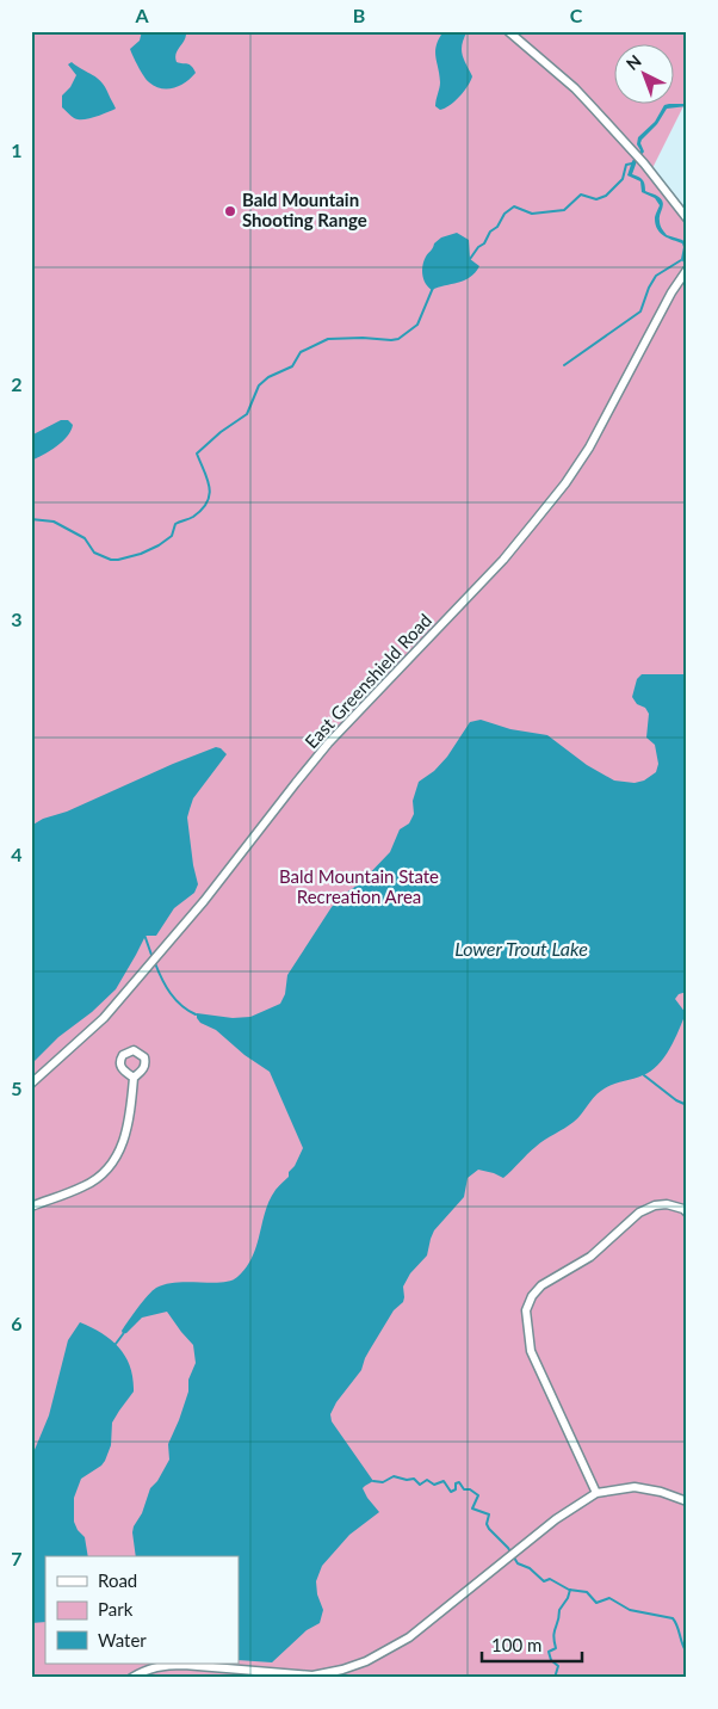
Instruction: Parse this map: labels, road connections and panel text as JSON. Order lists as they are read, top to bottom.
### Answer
{
  "streets": {
    "street": ["East Greenshield Road"]
  },
  "water": ["Lower Trout Lake"],
  "parks": ["Bald Mountain State Recreation Area"],
  "places": ["Bald Mountain Shooting Range"],
  "legend": ["Road", "Park", "Water"],
  "scale_bar": "100 m",
  "north": "top left",
  "grid": {
    "columns": ["A", "B", "C"],
    "rows": [
      "1",
      "2",
      "3",
      "4",
      "5",
      "6",
      "7"
    ]
  }
}
